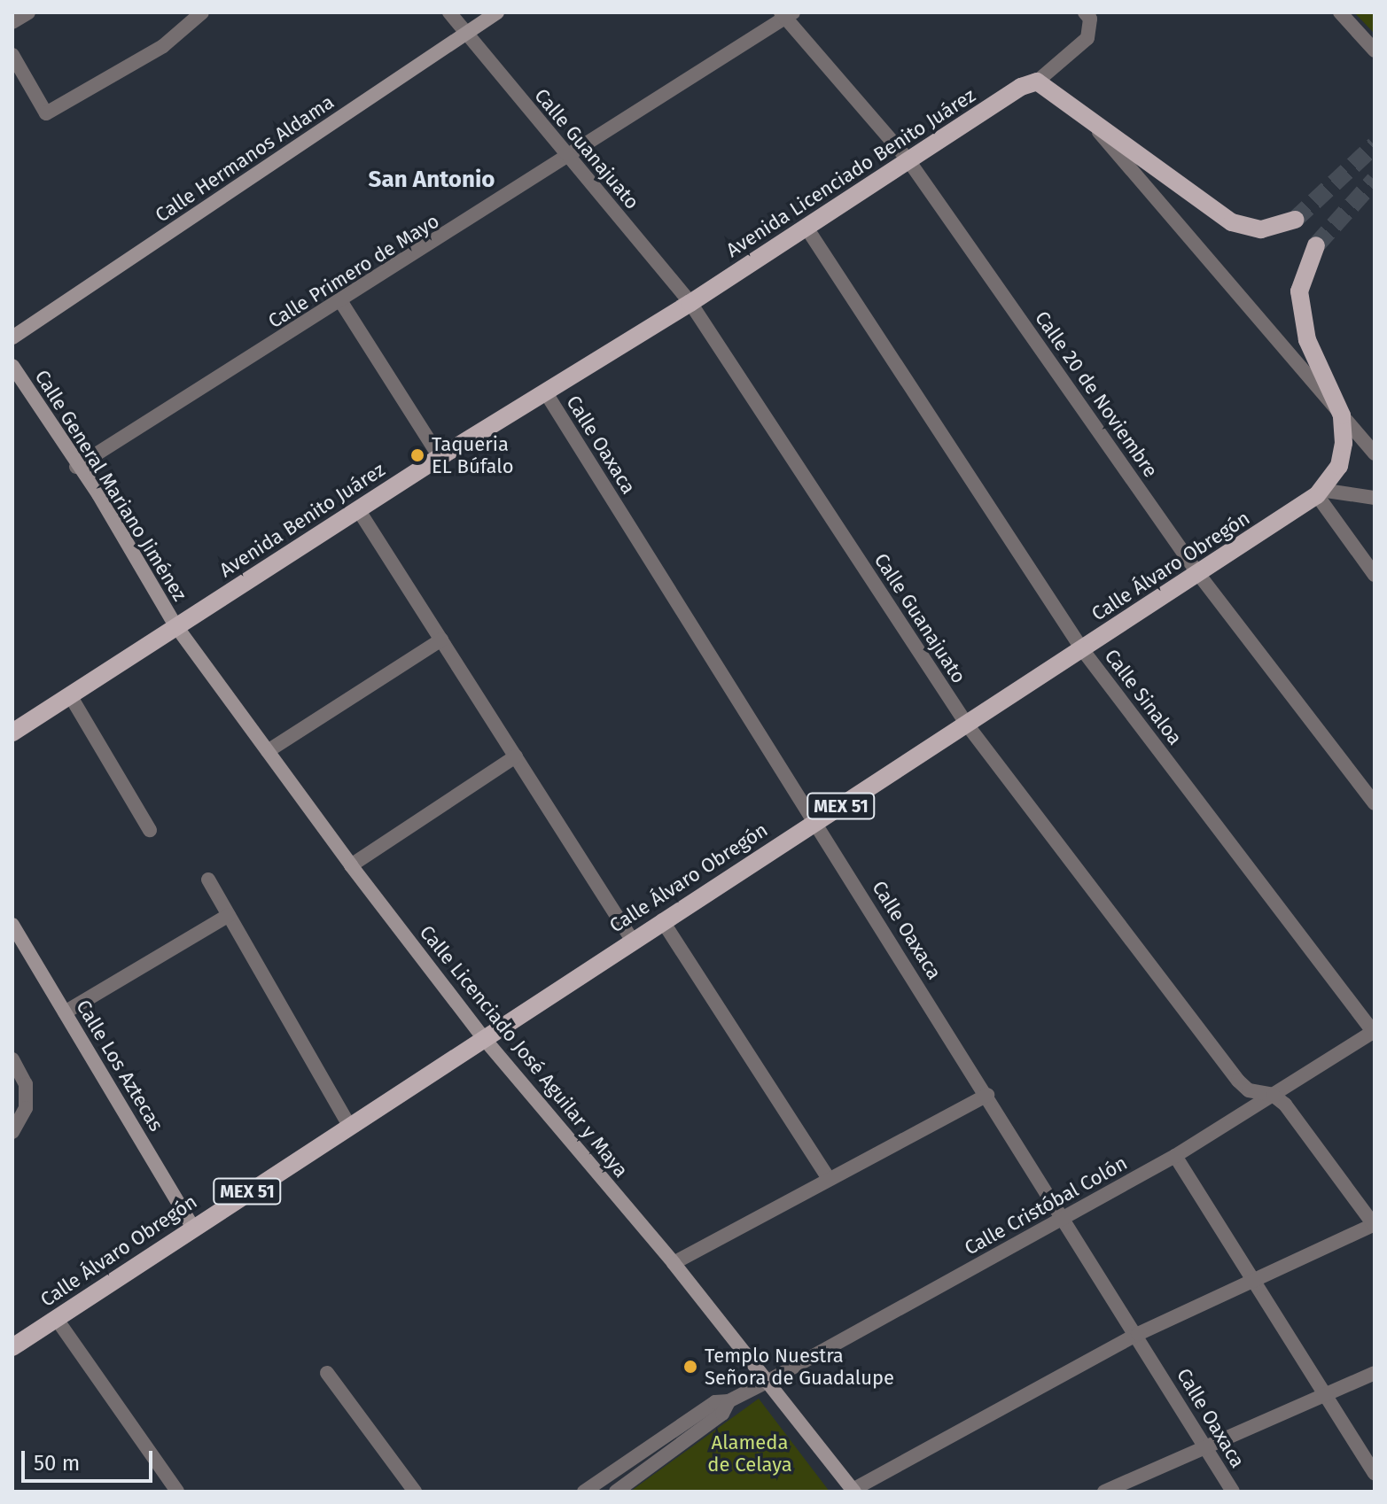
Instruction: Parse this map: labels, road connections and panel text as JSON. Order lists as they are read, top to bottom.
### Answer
{
  "streets": {
    "main road": [
      "Calle Hermanos Aldama",
      "Avenida Licenciado Benito Juárez",
      "Calle General Mariano Jiménez",
      "Avenida Benito Juárez",
      "Calle Álvaro Obregón",
      "MEX 51",
      "Calle Licenciado José Aguilar y Maya",
      "Calle Los Aztecas"
    ],
    "street": [
      "Calle Guanajuato",
      "Calle Primero de Mayo",
      "Calle 20 de Noviembre",
      "Calle Oaxaca",
      "Calle Sinaloa",
      "Calle Cristóbal Colón"
    ]
  },
  "crossings": [
    ["Calle Guanajuato", "Calle Hermanos Aldama"],
    ["Calle Guanajuato", "Avenida Licenciado Benito Juárez"],
    ["Calle Guanajuato", "Calle Primero de Mayo"],
    ["Calle Guanajuato", "Avenida Benito Juárez"],
    ["Calle Guanajuato", "Calle Álvaro Obregón"],
    ["Calle Guanajuato", "Calle Cristóbal Colón"],
    ["Avenida Licenciado Benito Juárez", "Calle 20 de Noviembre"],
    ["Avenida Licenciado Benito Juárez", "Avenida Benito Juárez"],
    ["Avenida Licenciado Benito Juárez", "Calle Sinaloa"],
    ["Calle Primero de Mayo", "Calle 20 de Noviembre"],
    ["Calle Primero de Mayo", "Calle General Mariano Jiménez"],
    ["Calle 20 de Noviembre", "Calle Álvaro Obregón"],
    ["Calle Oaxaca", "Avenida Benito Juárez"],
    ["Calle Oaxaca", "Calle Álvaro Obregón"],
    ["Calle Oaxaca", "Calle Cristóbal Colón"],
    ["Calle General Mariano Jiménez", "Avenida Benito Juárez"],
    ["Calle General Mariano Jiménez", "Calle Licenciado José Aguilar y Maya"],
    ["Avenida Benito Juárez", "Calle Licenciado José Aguilar y Maya"],
    ["Calle Álvaro Obregón", "Calle Sinaloa"],
    ["Calle Álvaro Obregón", "Calle Licenciado José Aguilar y Maya"],
    ["Calle Álvaro Obregón", "Calle Los Aztecas"],
    ["Calle Sinaloa", "Calle Cristóbal Colón"],
    ["Calle Licenciado José Aguilar y Maya", "Calle Cristóbal Colón"]
  ],
  "districts": ["San Antonio"],
  "parks": ["Alameda de Celaya"],
  "places": ["Taqueria EL Búfalo", "Templo Nuestra Señora de Guadalupe"],
  "scale_bar": "50 m"
}
